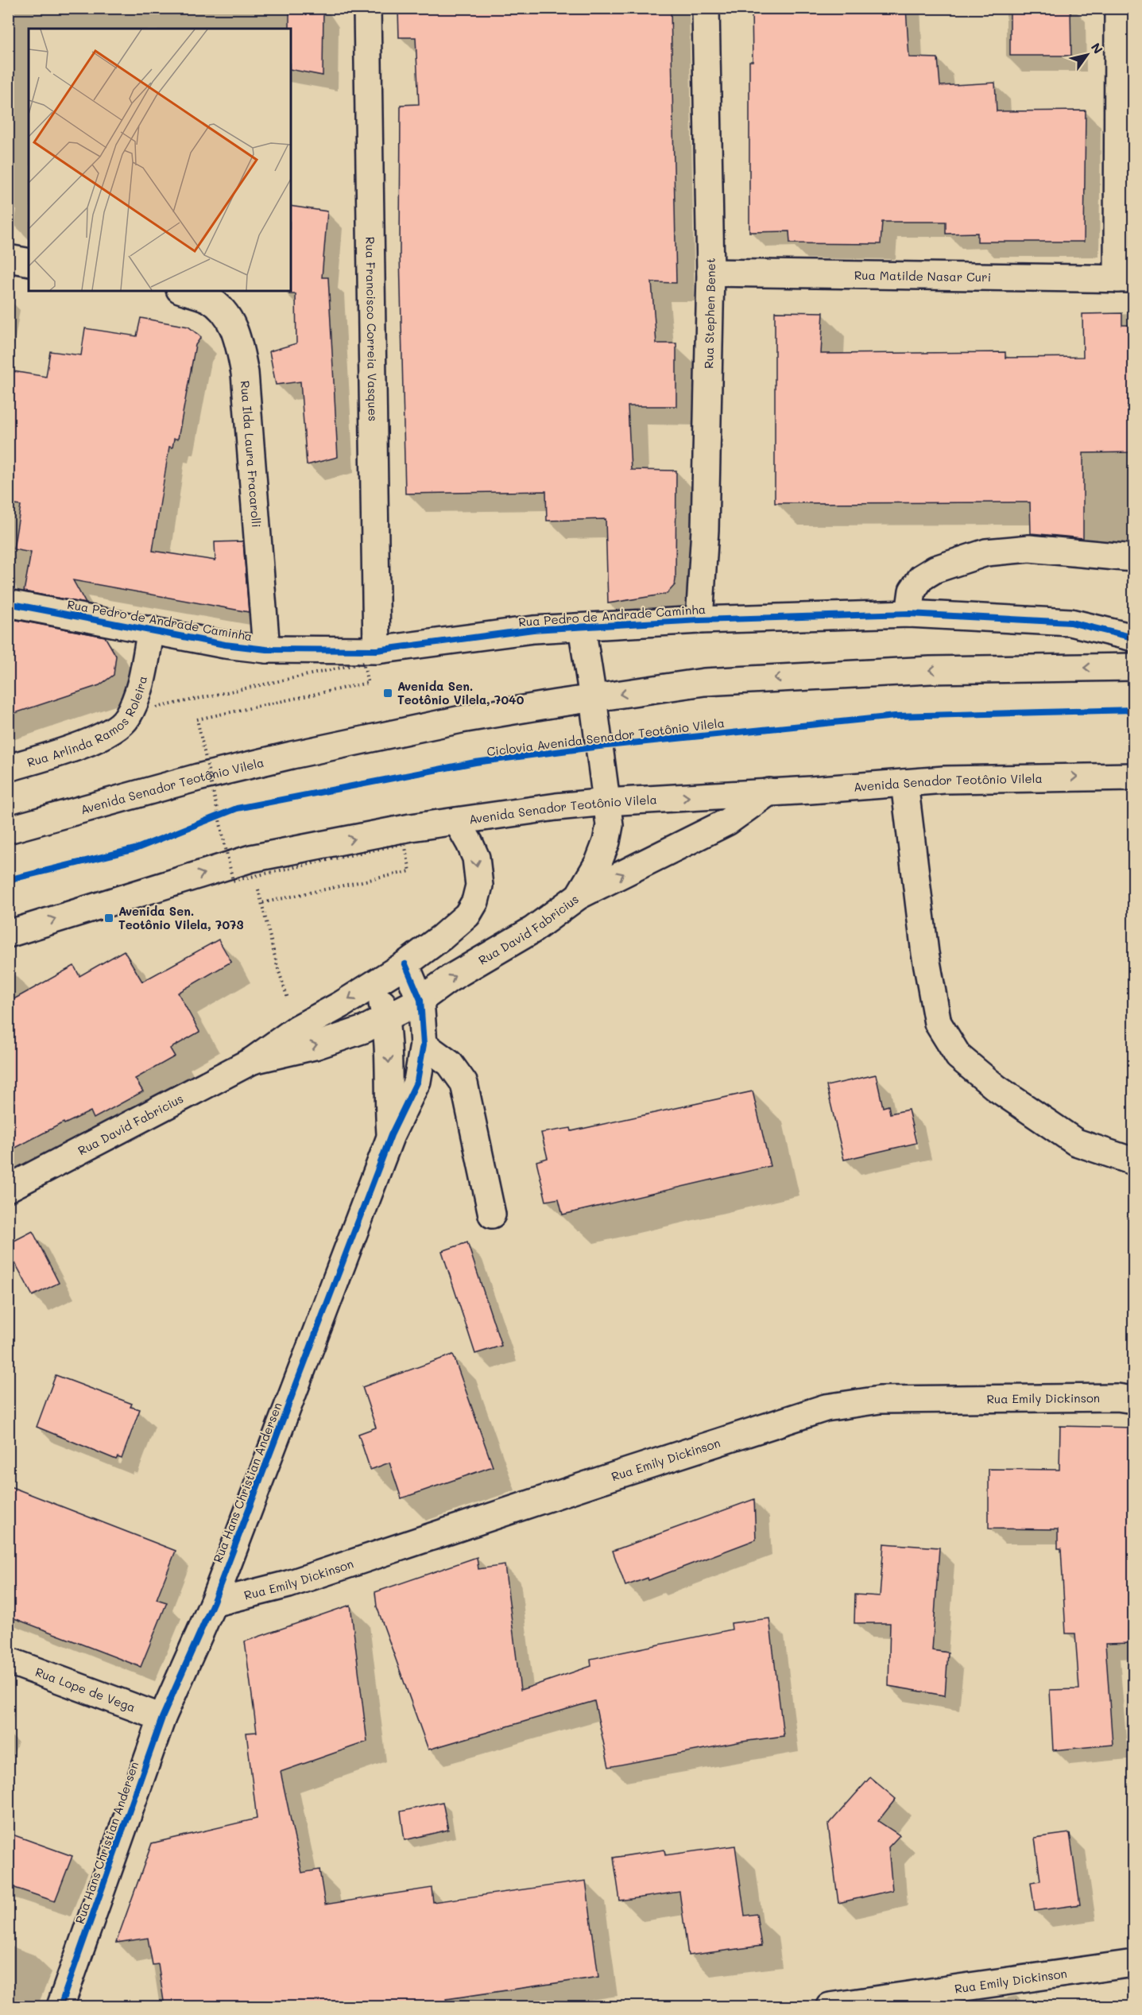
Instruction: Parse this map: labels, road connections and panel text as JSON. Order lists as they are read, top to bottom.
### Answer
{
  "streets": {
    "street": [
      "Rua Matilde Nasar Curi",
      "Rua Stephen Benet",
      "Rua Francisco Correia Vasques",
      "Rua Ilda Laura Fracarolli",
      "Rua Pedro de Andrade Caminha",
      "Rua Arlinda Ramos Roleira",
      "Avenida Senador Teotônio Vilela",
      "Rua David Fabricius",
      "Rua Emily Dickinson",
      "Rua Hans Christian Andersen",
      "Rua Lope de Vega"
    ],
    "cycle path": ["Ciclovia Avenida Senador Teotônio Vilela"]
  },
  "crossings": [
    ["Rua Matilde Nasar Curi", "Rua Stephen Benet"],
    ["Rua Stephen Benet", "Rua Pedro de Andrade Caminha"],
    ["Rua Francisco Correia Vasques", "Rua Pedro de Andrade Caminha"],
    ["Rua Ilda Laura Fracarolli", "Rua Pedro de Andrade Caminha"],
    ["Rua Pedro de Andrade Caminha", "Rua Arlinda Ramos Roleira"],
    ["Rua Pedro de Andrade Caminha", "Rua David Fabricius"],
    ["Avenida Senador Teotônio Vilela", "Rua David Fabricius"],
    ["Rua David Fabricius", "Rua Hans Christian Andersen"],
    ["Rua Emily Dickinson", "Rua Hans Christian Andersen"],
    ["Rua Hans Christian Andersen", "Rua Lope de Vega"]
  ],
  "places": {
    "transit": ["Avenida Sen. Teotônio Vilela, 7040", "Avenida Sen. Teotônio Vilela, 7073"]
  },
  "north": "top right"
}
